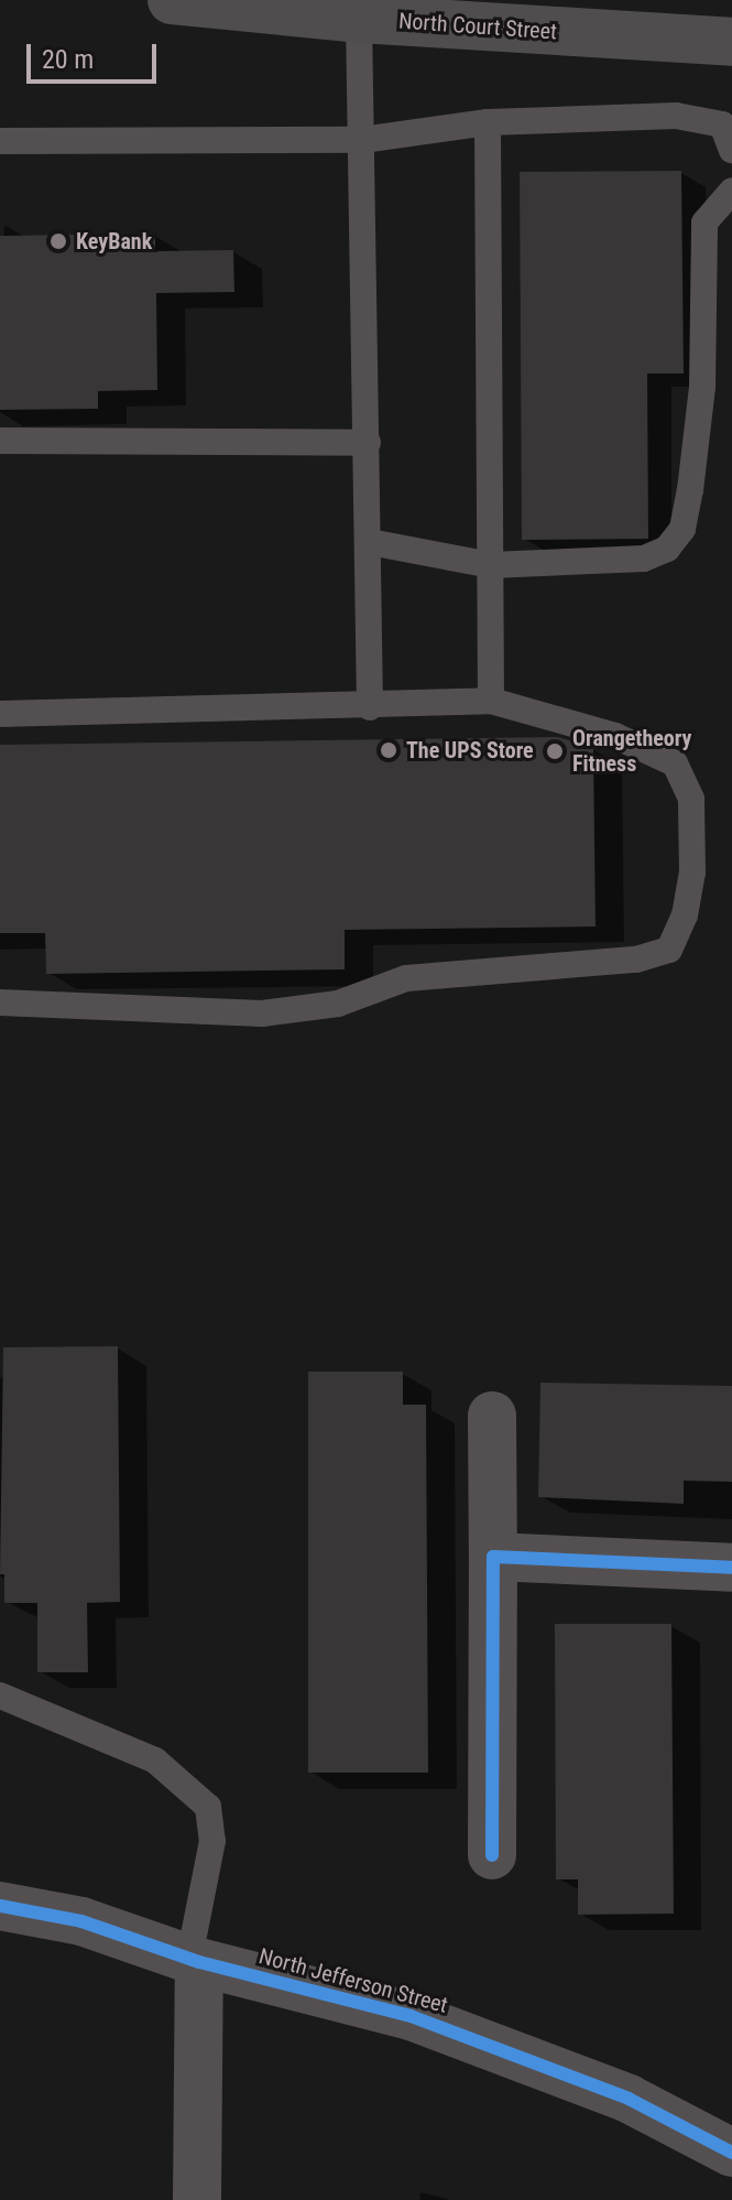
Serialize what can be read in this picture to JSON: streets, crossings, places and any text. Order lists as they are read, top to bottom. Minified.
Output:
{"streets":{"main road":["North Court Street"],"street":["North Jefferson Street"]},"places":["KeyBank","The UPS Store","Orangetheory Fitness"],"scale_bar":"20 m"}
